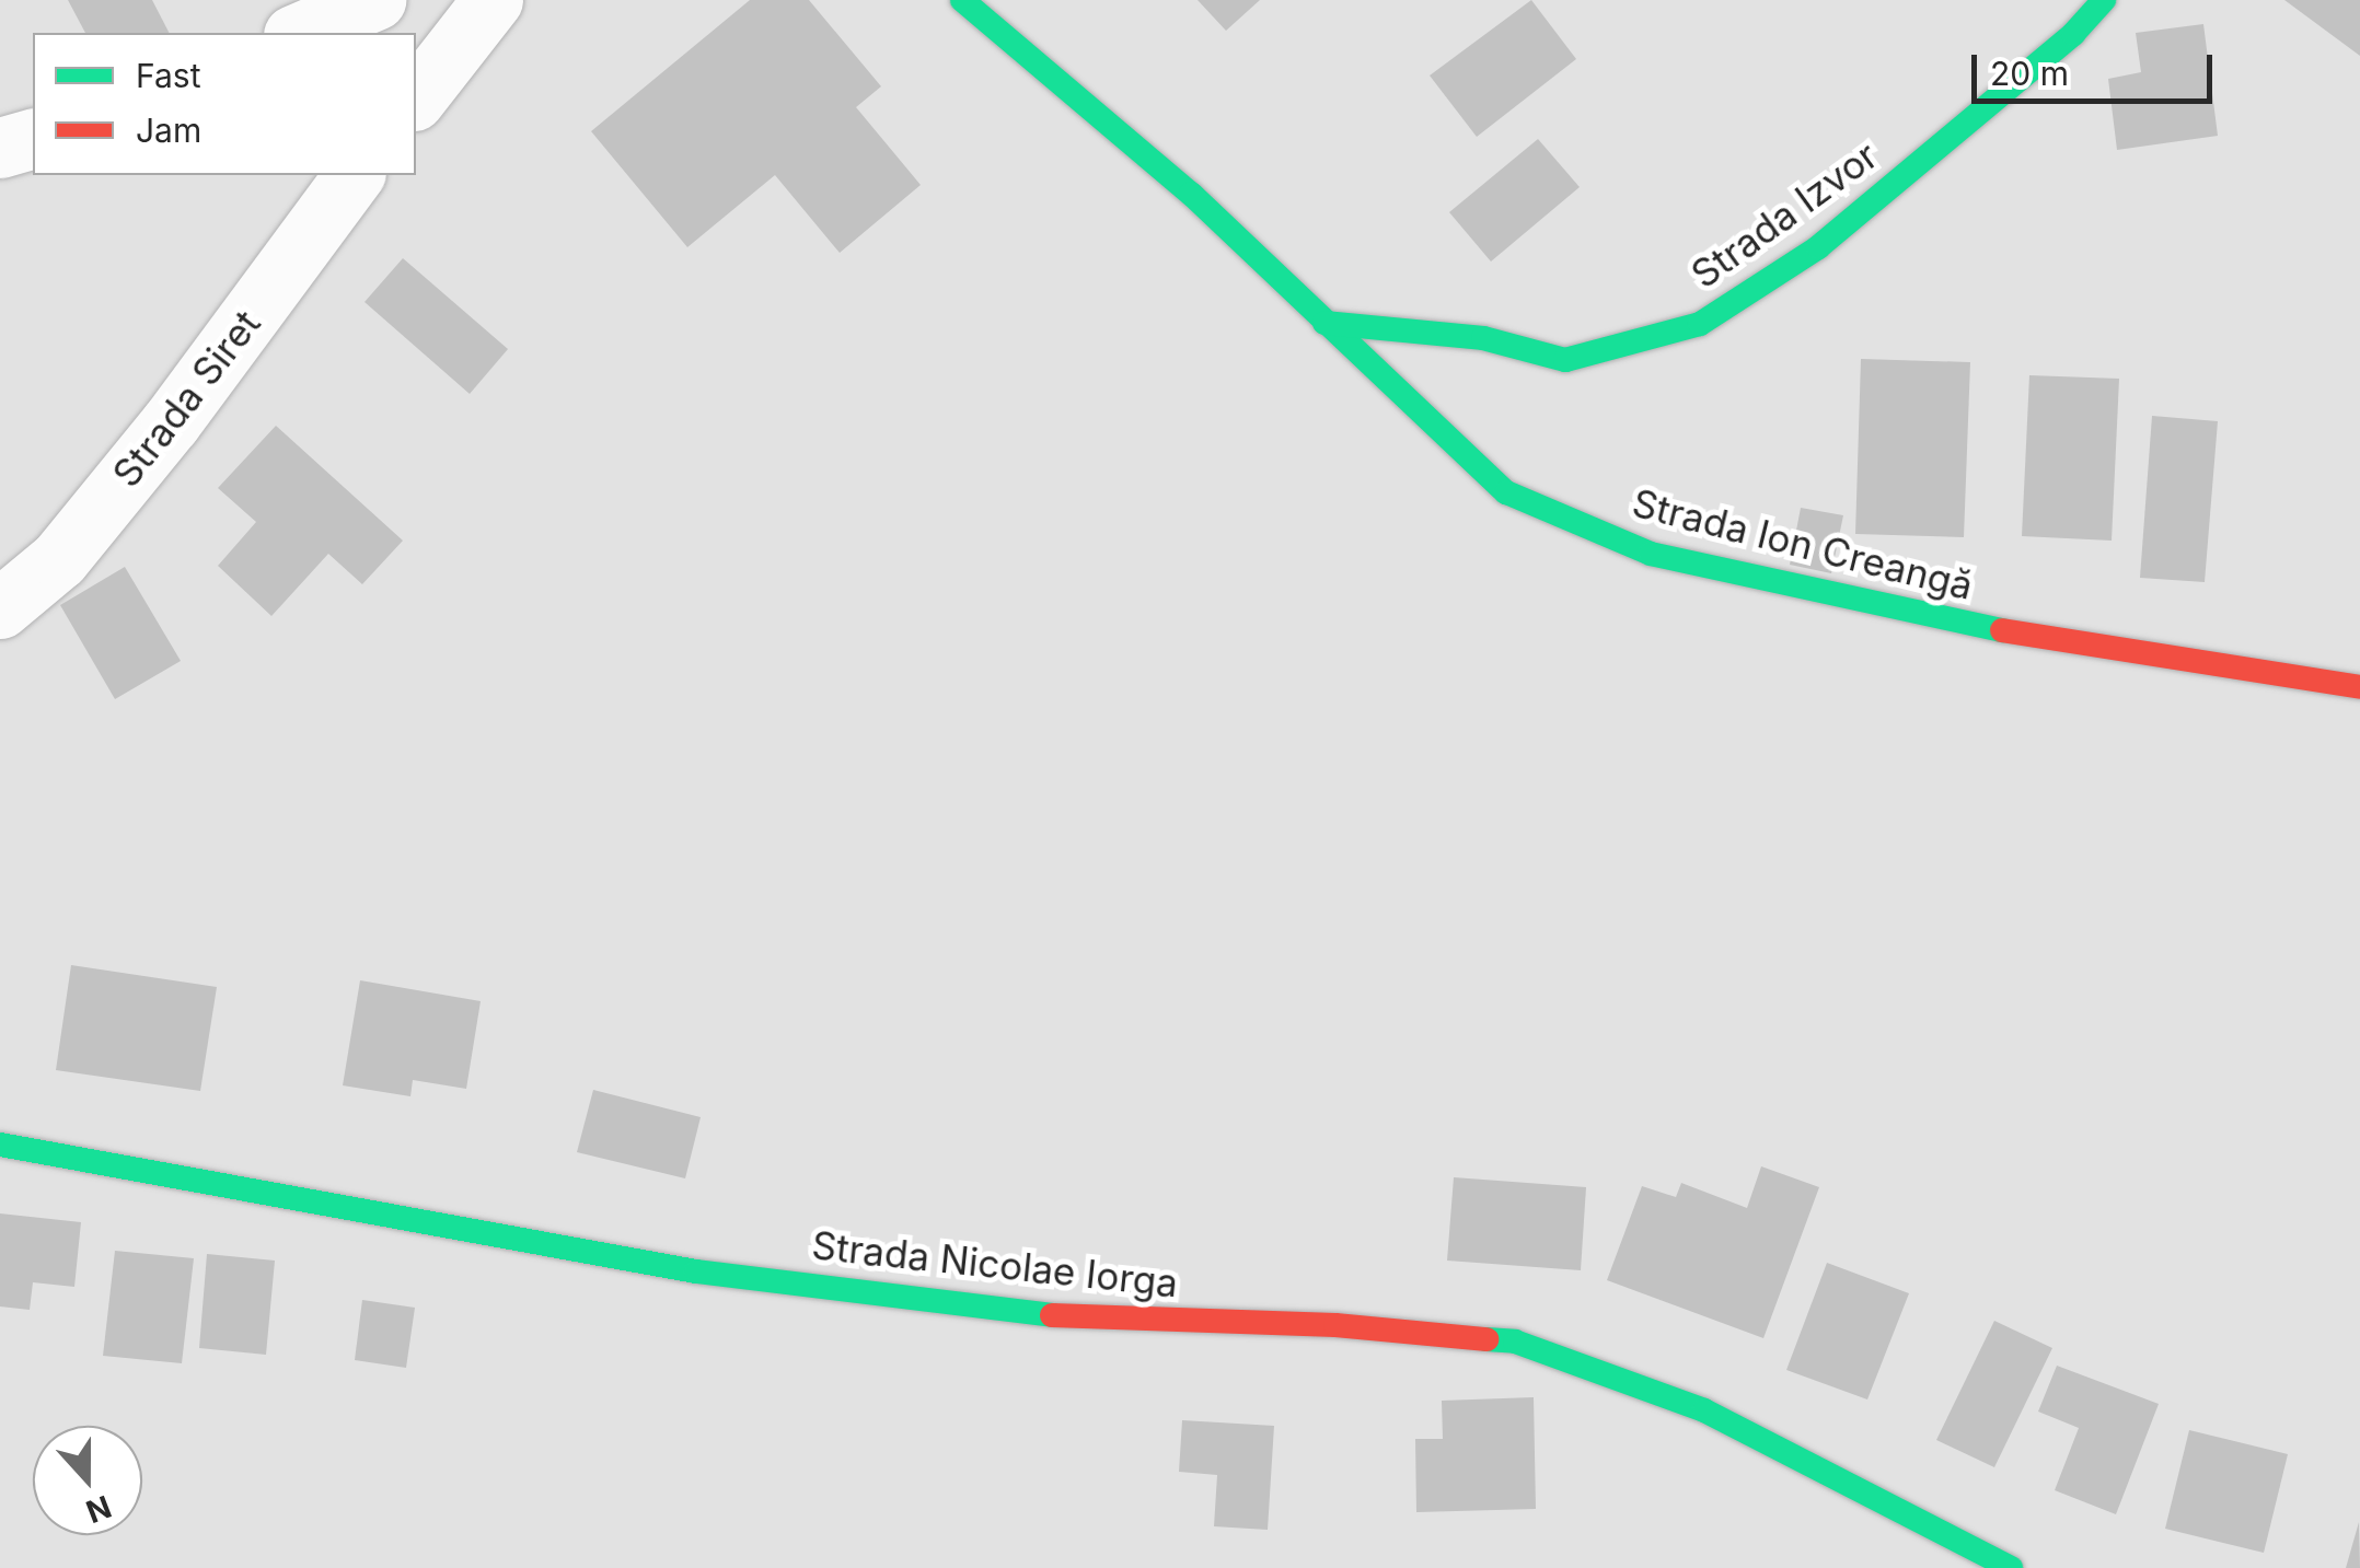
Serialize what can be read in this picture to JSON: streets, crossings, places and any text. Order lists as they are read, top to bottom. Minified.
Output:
{"streets":{"street":["Strada Izvor","Strada Siret","Strada Ion Creangă","Strada Nicolae Iorga"]},"crossings":[["Strada Izvor","Strada Ion Creangă"]],"legend":["Fast","Jam"],"scale_bar":"20 m","north":"bottom"}
